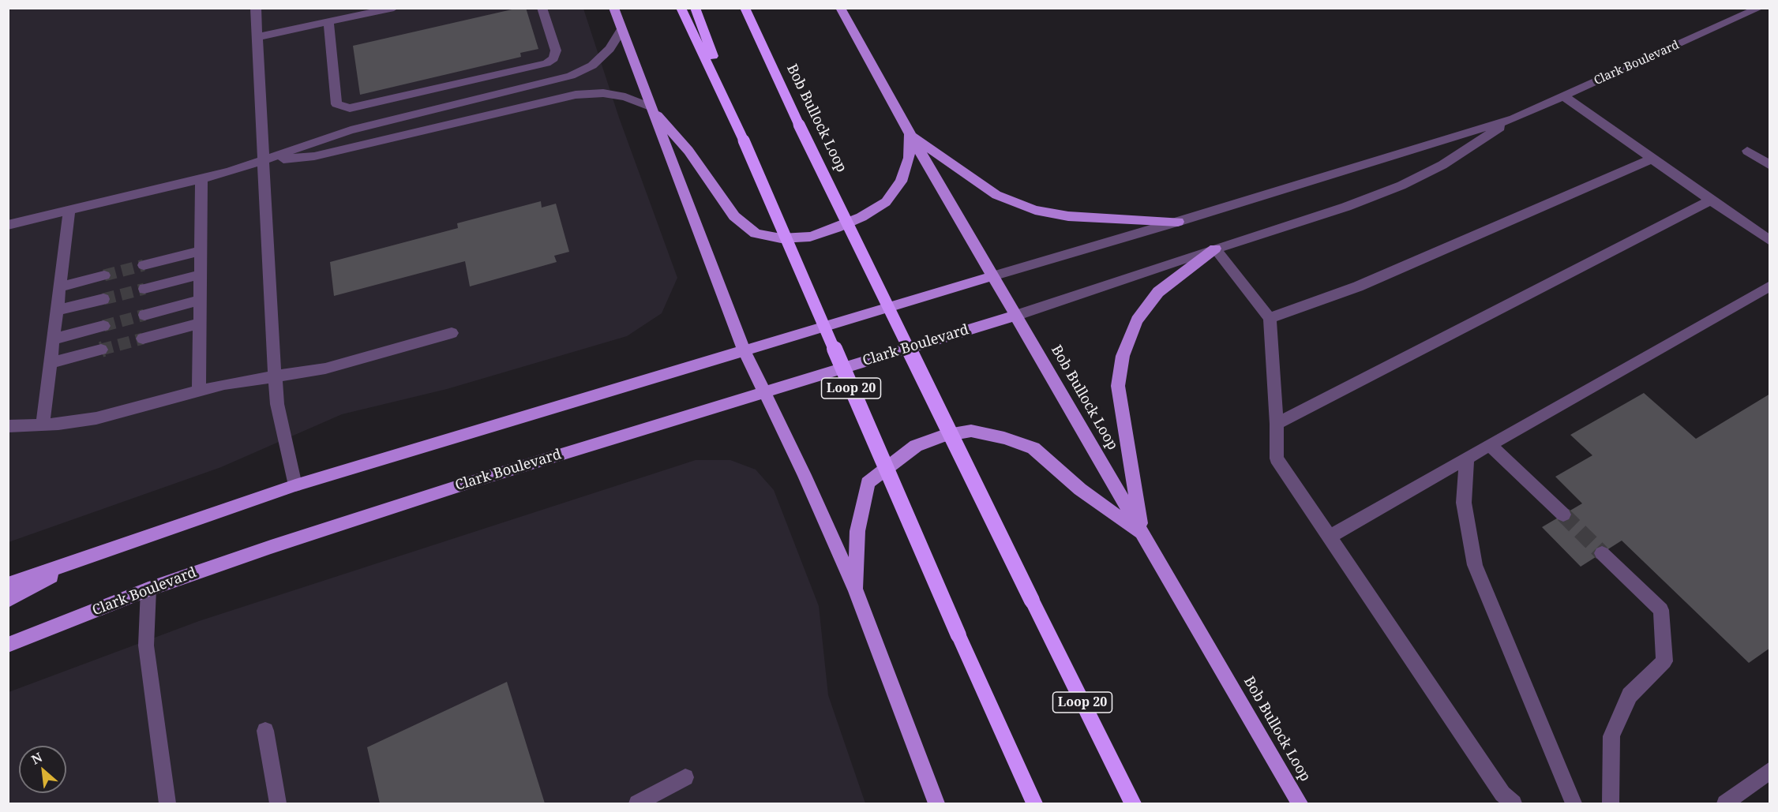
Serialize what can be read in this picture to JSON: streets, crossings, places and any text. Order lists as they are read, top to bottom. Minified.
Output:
{"streets":{"highway":["Bob Bullock Loop","Loop 20"],"main road":["Clark Boulevard"]},"crossings":[["Clark Boulevard","Bob Bullock Loop"]],"north":"top left"}
